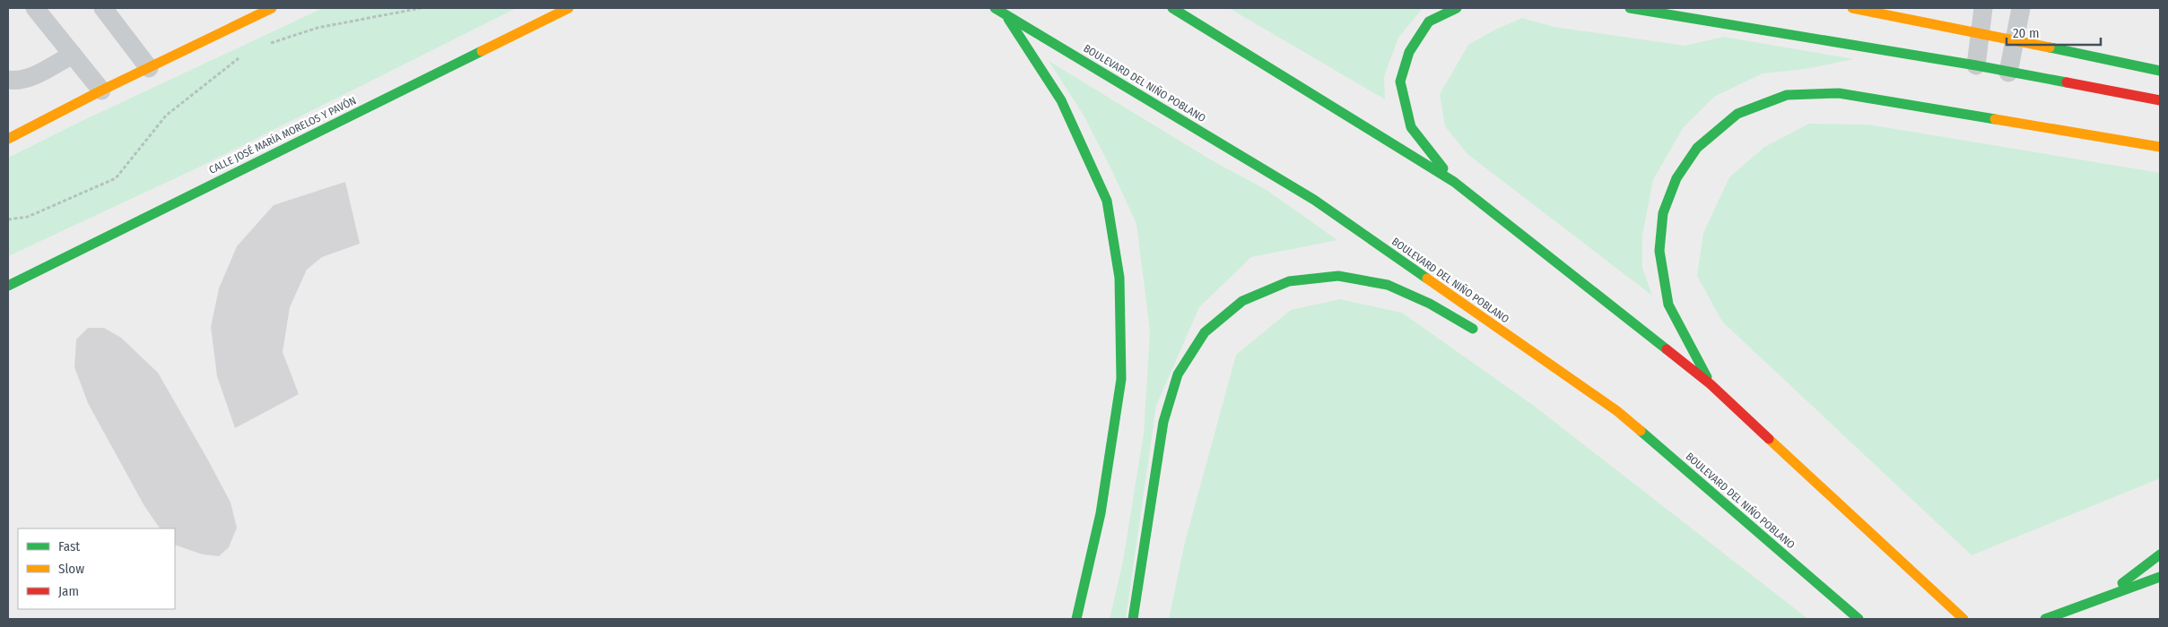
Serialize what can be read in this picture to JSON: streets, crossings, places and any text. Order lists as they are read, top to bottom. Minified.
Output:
{"streets":{"main road":["BOULEVARD DEL NIÑO POBLANO","CALLE JOSÉ MARÍA MORELOS Y PAVÓN"]},"legend":["Fast","Slow","Jam"],"scale_bar":"20 m"}
